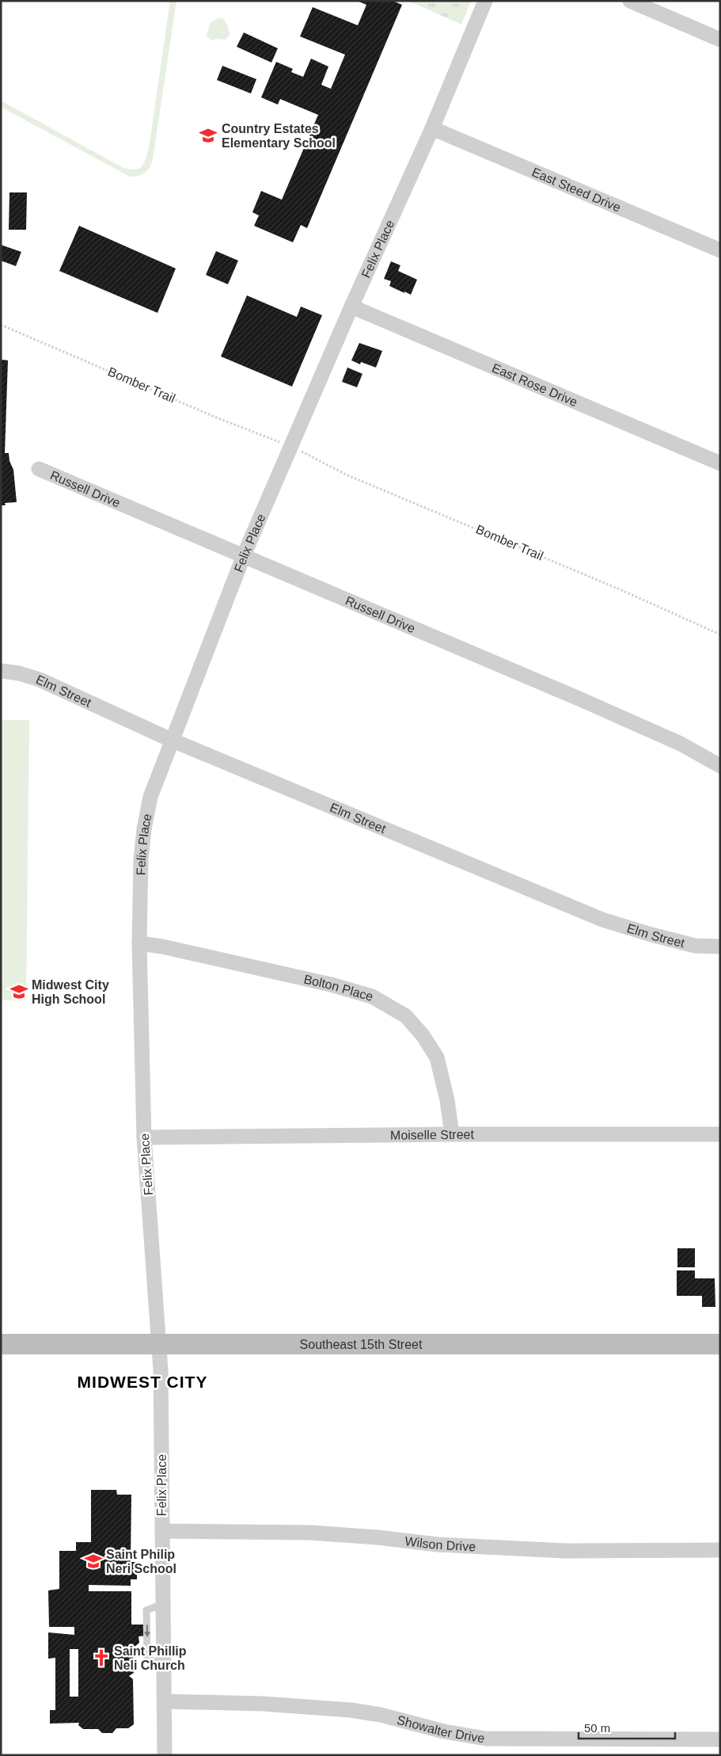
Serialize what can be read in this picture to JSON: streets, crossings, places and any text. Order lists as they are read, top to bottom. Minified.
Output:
{"streets":{"main road":["Southeast 15th Street"],"street":["East Steed Drive","Felix Place","East Rose Drive","Russell Drive","Elm Street","Bolton Place","Moiselle Street","Wilson Drive","Showalter Drive"],"path":["Bomber Trail"]},"crossings":[["East Steed Drive","Felix Place"],["Felix Place","East Rose Drive"],["Felix Place","Russell Drive"],["Felix Place","Elm Street"],["Felix Place","Bolton Place"],["Felix Place","Moiselle Street"],["Felix Place","Southeast 15th Street"],["Felix Place","Wilson Drive"],["Felix Place","Showalter Drive"],["Bolton Place","Moiselle Street"]],"districts":["MIDWEST CITY"],"places":{"school or university":["Country Estates Elementary School","Midwest City High School","Saint Philip Neri School"],"church":["Saint Phillip Neli Church"]},"scale_bar":"50 m"}
